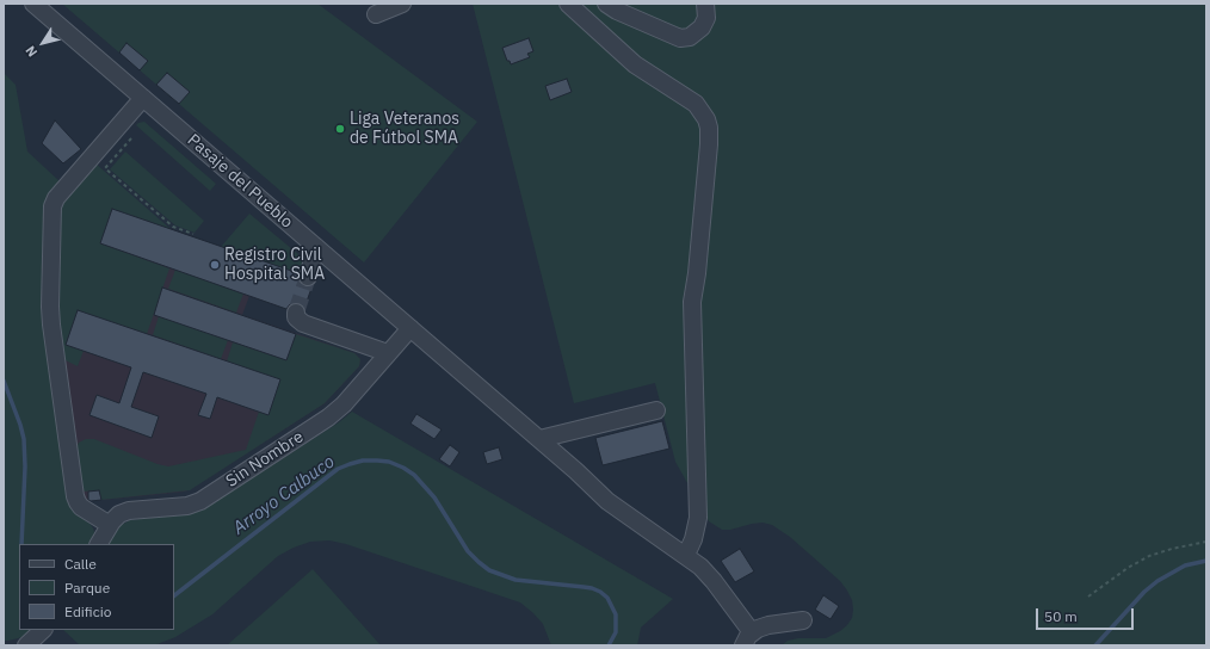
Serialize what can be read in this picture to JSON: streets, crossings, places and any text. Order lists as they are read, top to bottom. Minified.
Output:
{"streets":{"street":["Pasaje del Pueblo","Sin Nombre"]},"crossings":[["Pasaje del Pueblo","Sin Nombre"]],"water":["Arroyo Calbuco"],"places":["Liga Veteranos de Fútbol SMA","Registro Civil Hospital SMA"],"legend":["Calle","Parque","Edificio"],"scale_bar":"50 m","north":"bottom left"}
